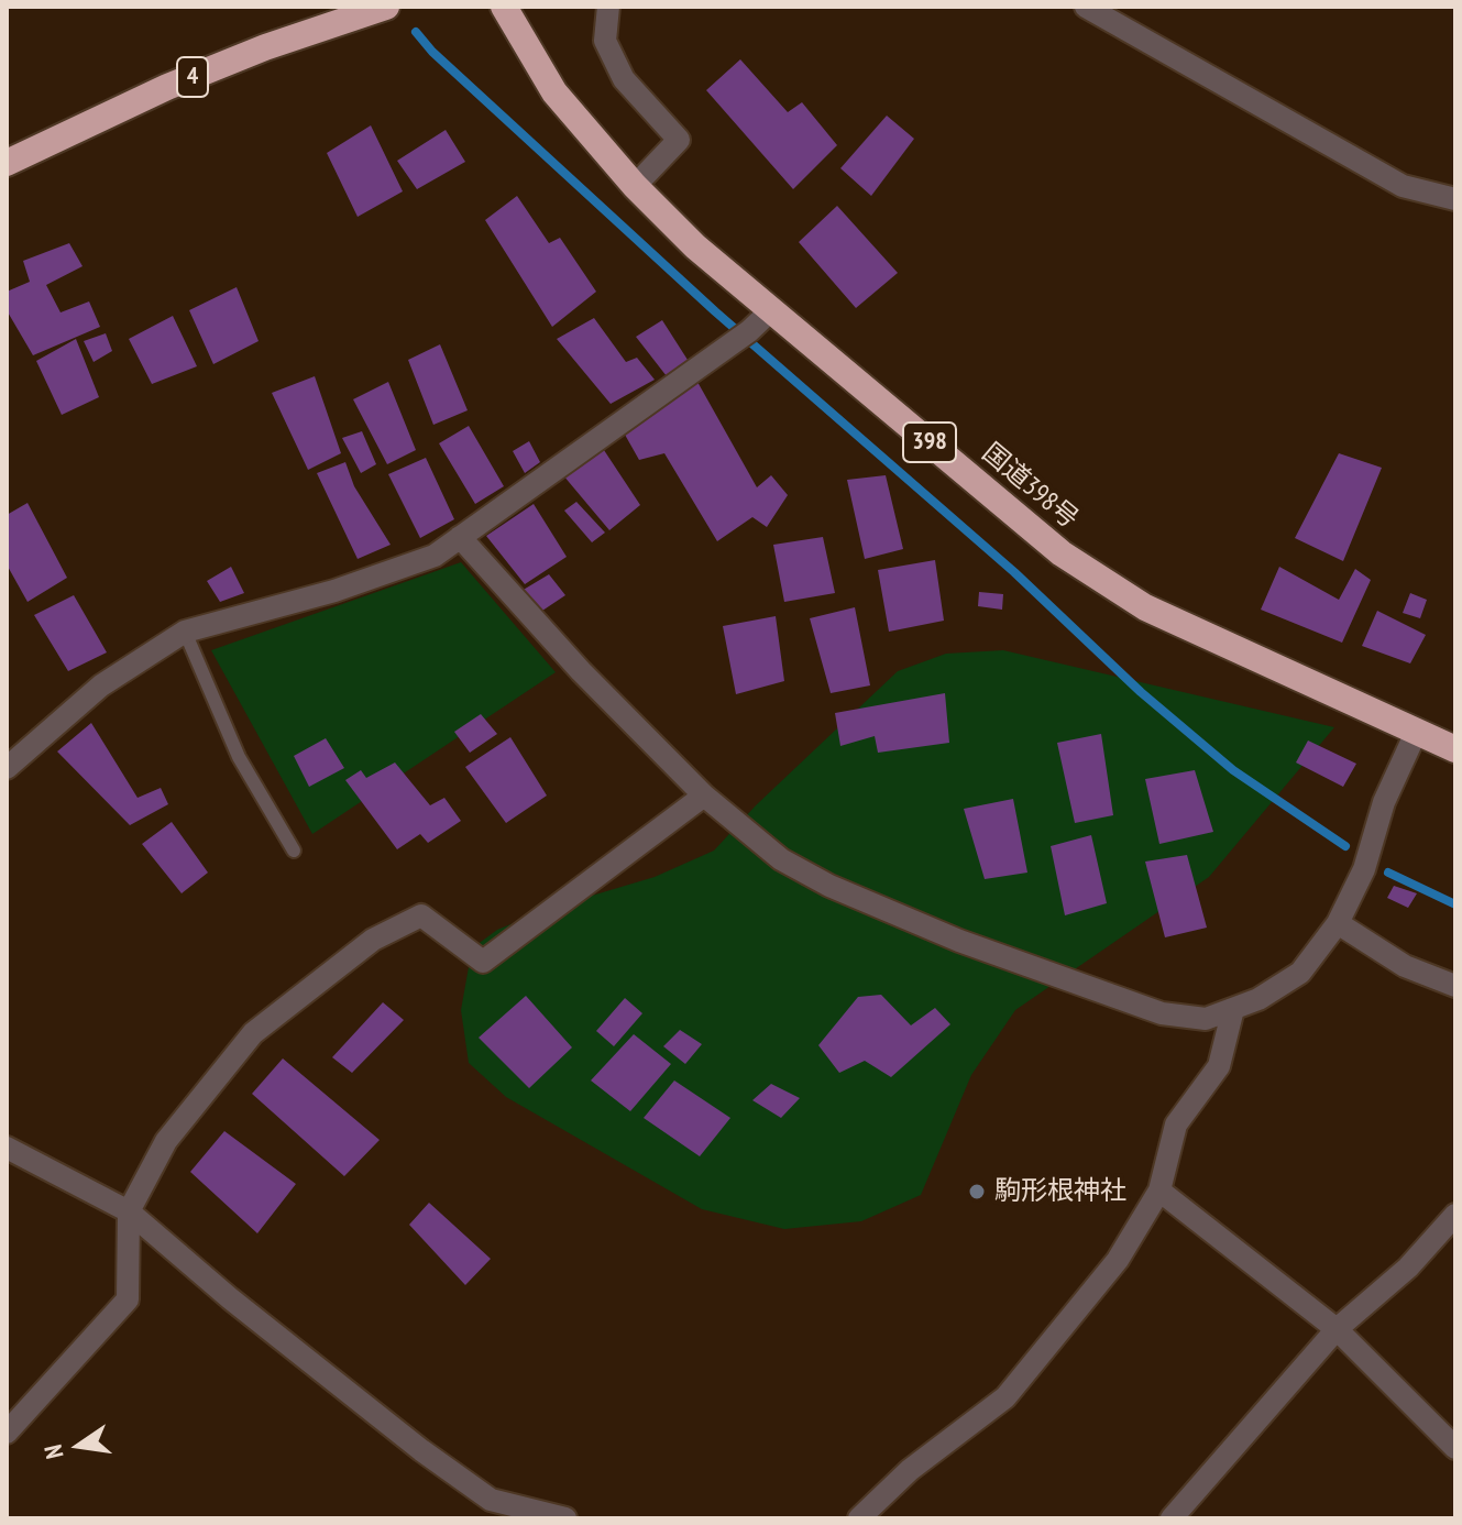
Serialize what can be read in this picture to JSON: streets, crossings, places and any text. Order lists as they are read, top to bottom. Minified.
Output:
{"streets":{"highway":["4","398","国道398号"]},"places":["駒形根神社"],"north":"left"}
